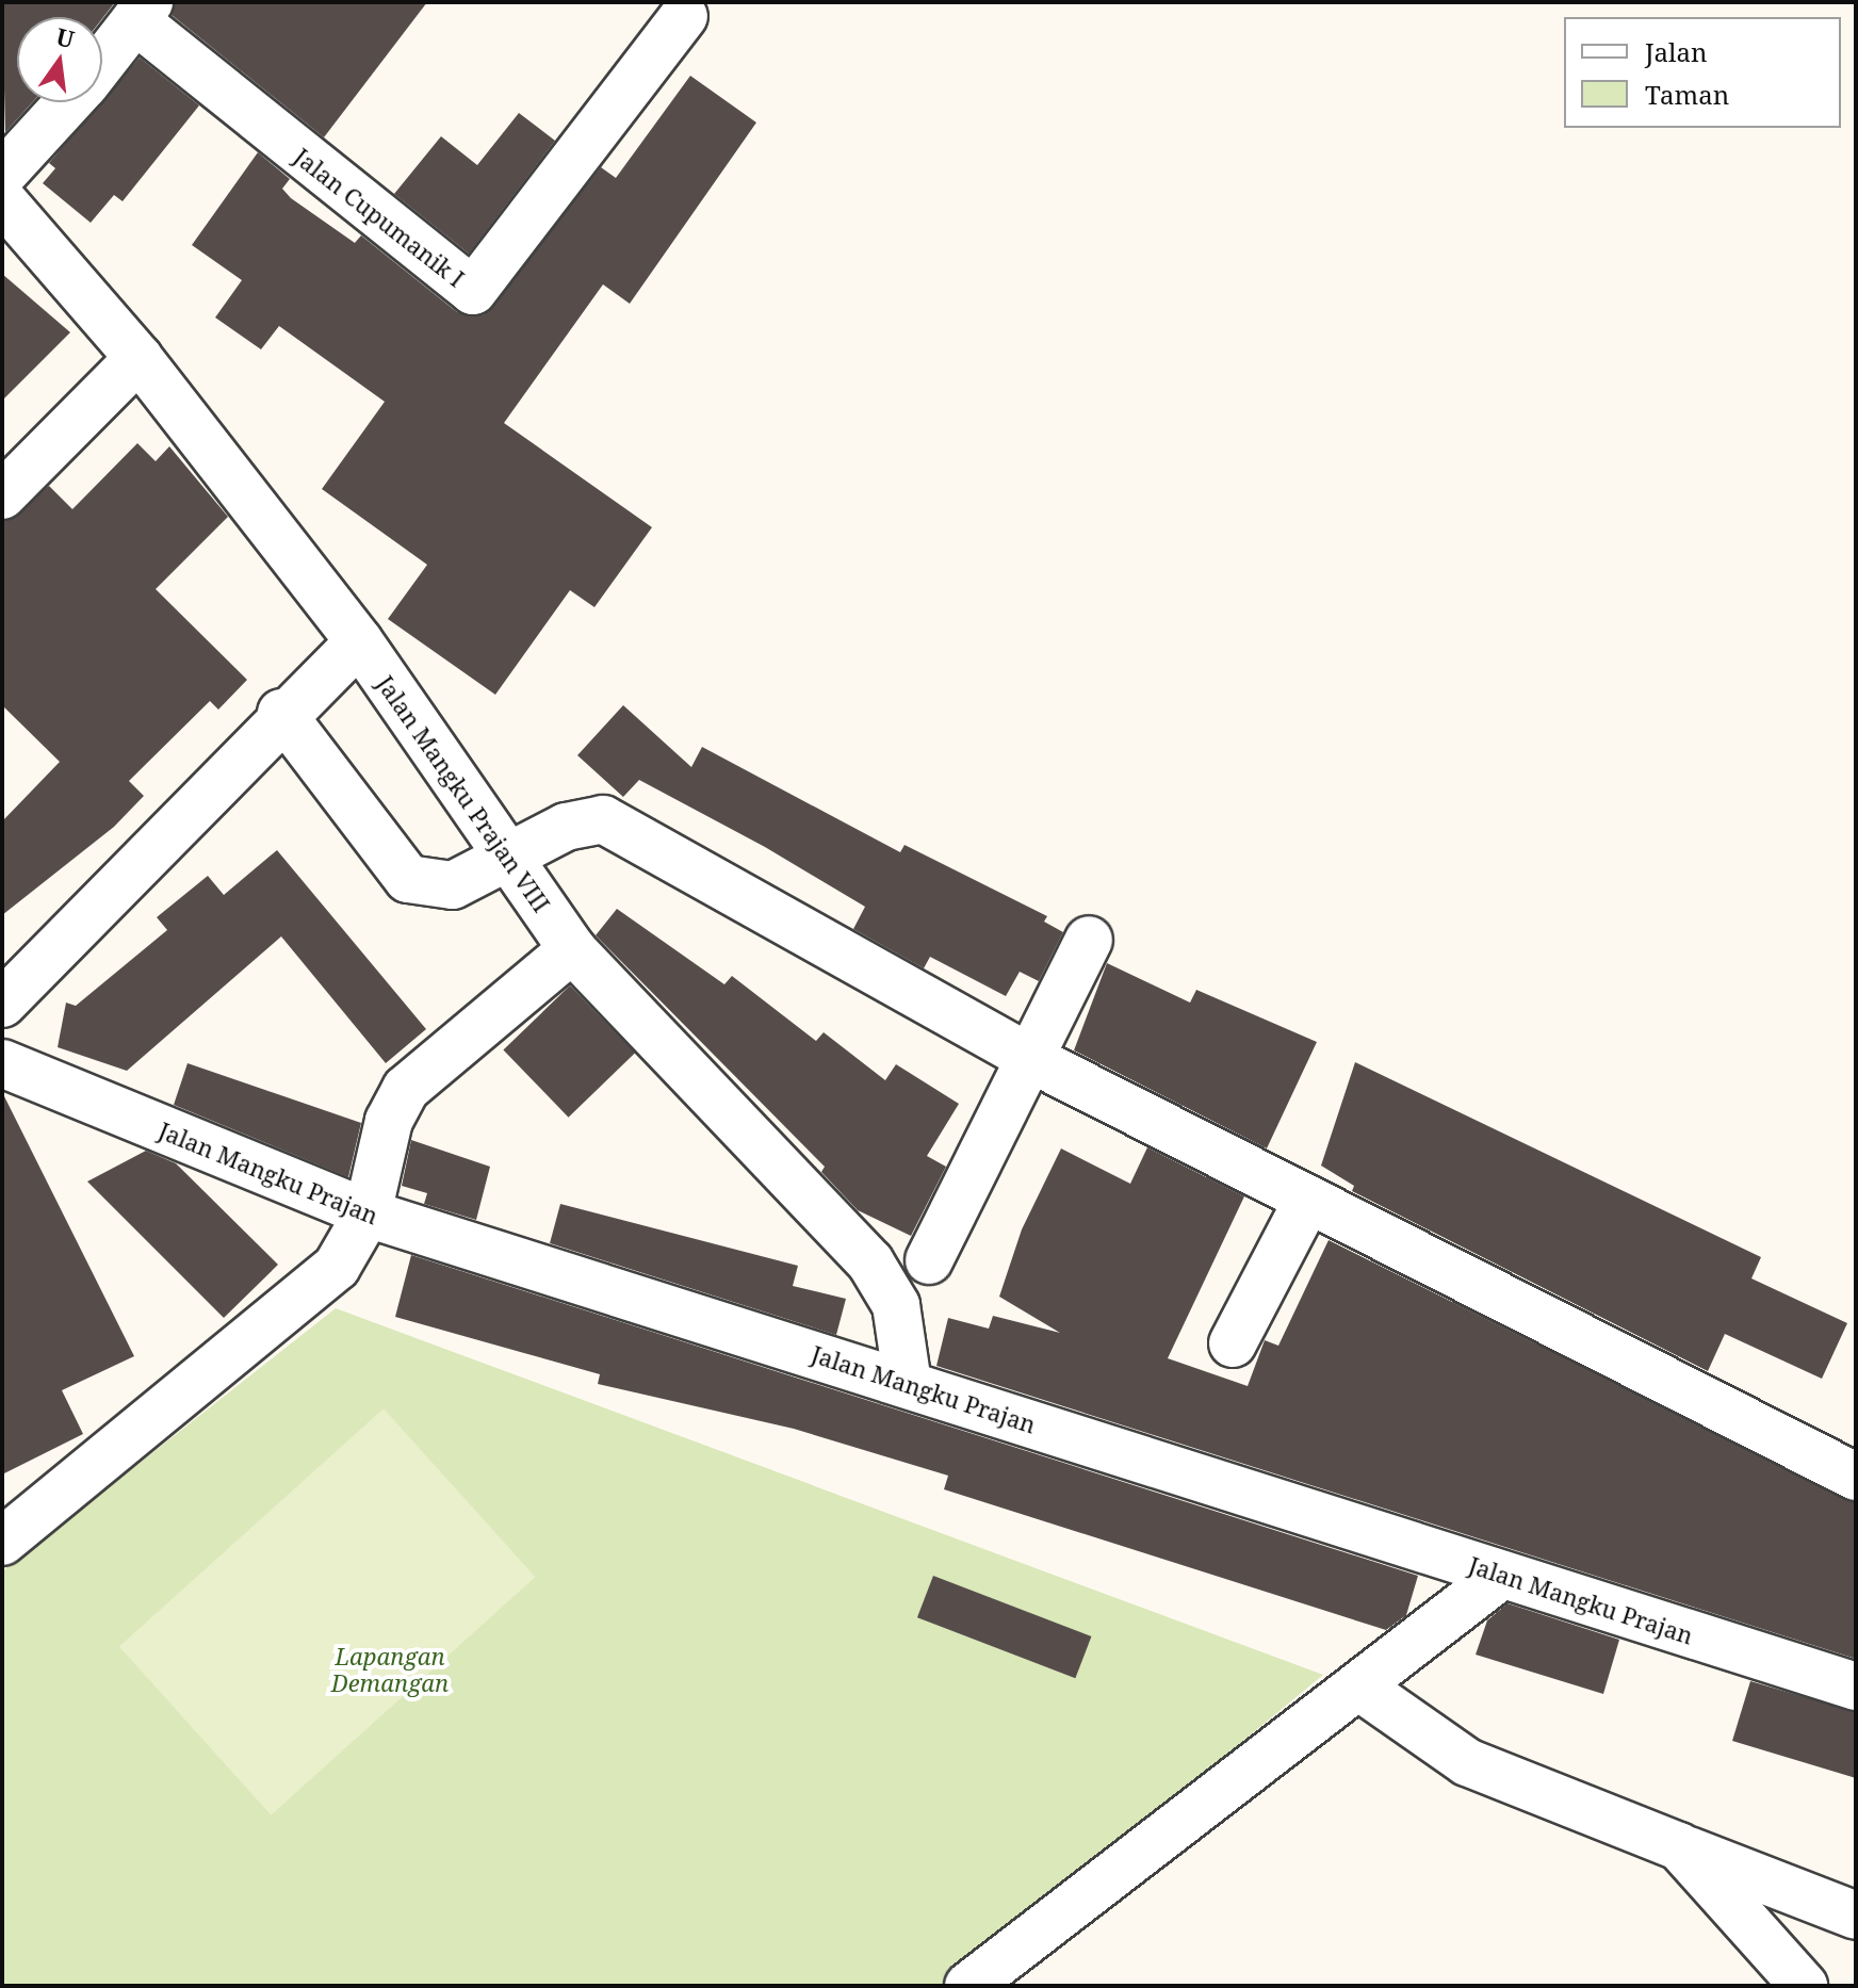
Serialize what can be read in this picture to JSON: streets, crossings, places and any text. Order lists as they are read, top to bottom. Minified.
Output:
{"streets":{"street":["Jalan Cupumanik I","Jalan Mangku Prajan VIII","Jalan Mangku Prajan"]},"crossings":[["Jalan Mangku Prajan VIII","Jalan Mangku Prajan"]],"parks":["Lapangan Demangan"],"legend":["Jalan","Taman"],"north":"top"}
